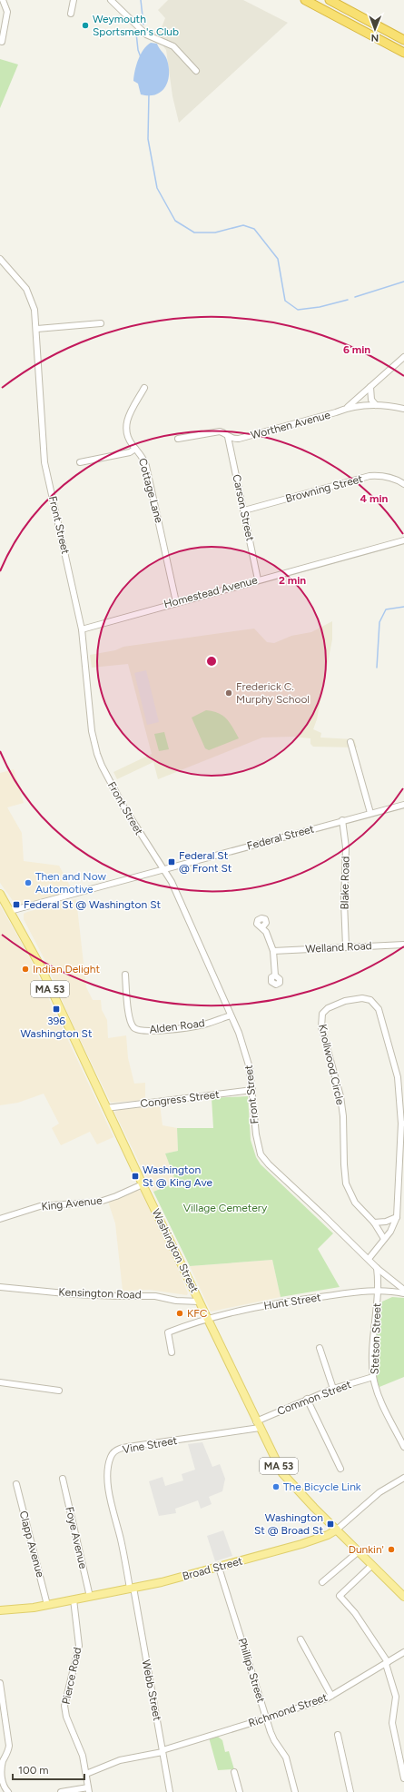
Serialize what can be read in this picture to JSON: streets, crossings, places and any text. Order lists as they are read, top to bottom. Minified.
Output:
{"streets":{"main road":["MA 53","Washington Street","Broad Street"],"street":["Worthen Avenue","Browning Street","Cottage Lane","Carson Street","Front Street","Homestead Avenue","Federal Street","Blake Road","Welland Road","Alden Road","Knollwood Circle","Congress Street","King Avenue","Kensington Road","Hunt Street","Stetson Street","Common Street","Vine Street","Foye Avenue","Clapp Avenue","Phillips Street","Pierce Road","Webb Street","Richmond Street"]},"crossings":[["Worthen Avenue","Carson Street"],["Browning Street","Carson Street"],["Cottage Lane","Homestead Avenue"],["Carson Street","Homestead Avenue"],["Front Street","Homestead Avenue"],["Front Street","Federal Street"],["Front Street","Alden Road"],["Front Street","Congress Street"],["Front Street","Stetson Street"],["Federal Street","Blake Road"],["Federal Street","Washington Street"],["Blake Road","Welland Road"],["Congress Street","Washington Street"],["King Avenue","Washington Street"],["Washington Street","Kensington Road"],["Washington Street","Hunt Street"],["Washington Street","Common Street"],["Washington Street","Vine Street"],["Washington Street","Broad Street"],["Hunt Street","Stetson Street"],["Stetson Street","Common Street"],["Common Street","Vine Street"],["Vine Street","Broad Street"],["Vine Street","Webb Street"],["Foye Avenue","Broad Street"],["Clapp Avenue","Broad Street"],["Broad Street","Phillips Street"],["Broad Street","Pierce Road"],["Broad Street","Webb Street"],["Phillips Street","Richmond Street"],["Pierce Road","Richmond Street"],["Webb Street","Richmond Street"]],"parks":["Village Cemetery"],"places":{"other":["Weymouth Sportsmen's Club","Frederick C. Murphy School","Then and Now Automotive","Indian Delight","KFC","The Bicycle Link","Dunkin'"],"transit":["Federal St @ Front St","Federal St @ Washington St","396 Washington St","Washington St @ King Ave","Washington St @ Broad St"]},"scale_bar":"100 m","north":"bottom","rings":["6 min","4 min","2 min"]}
